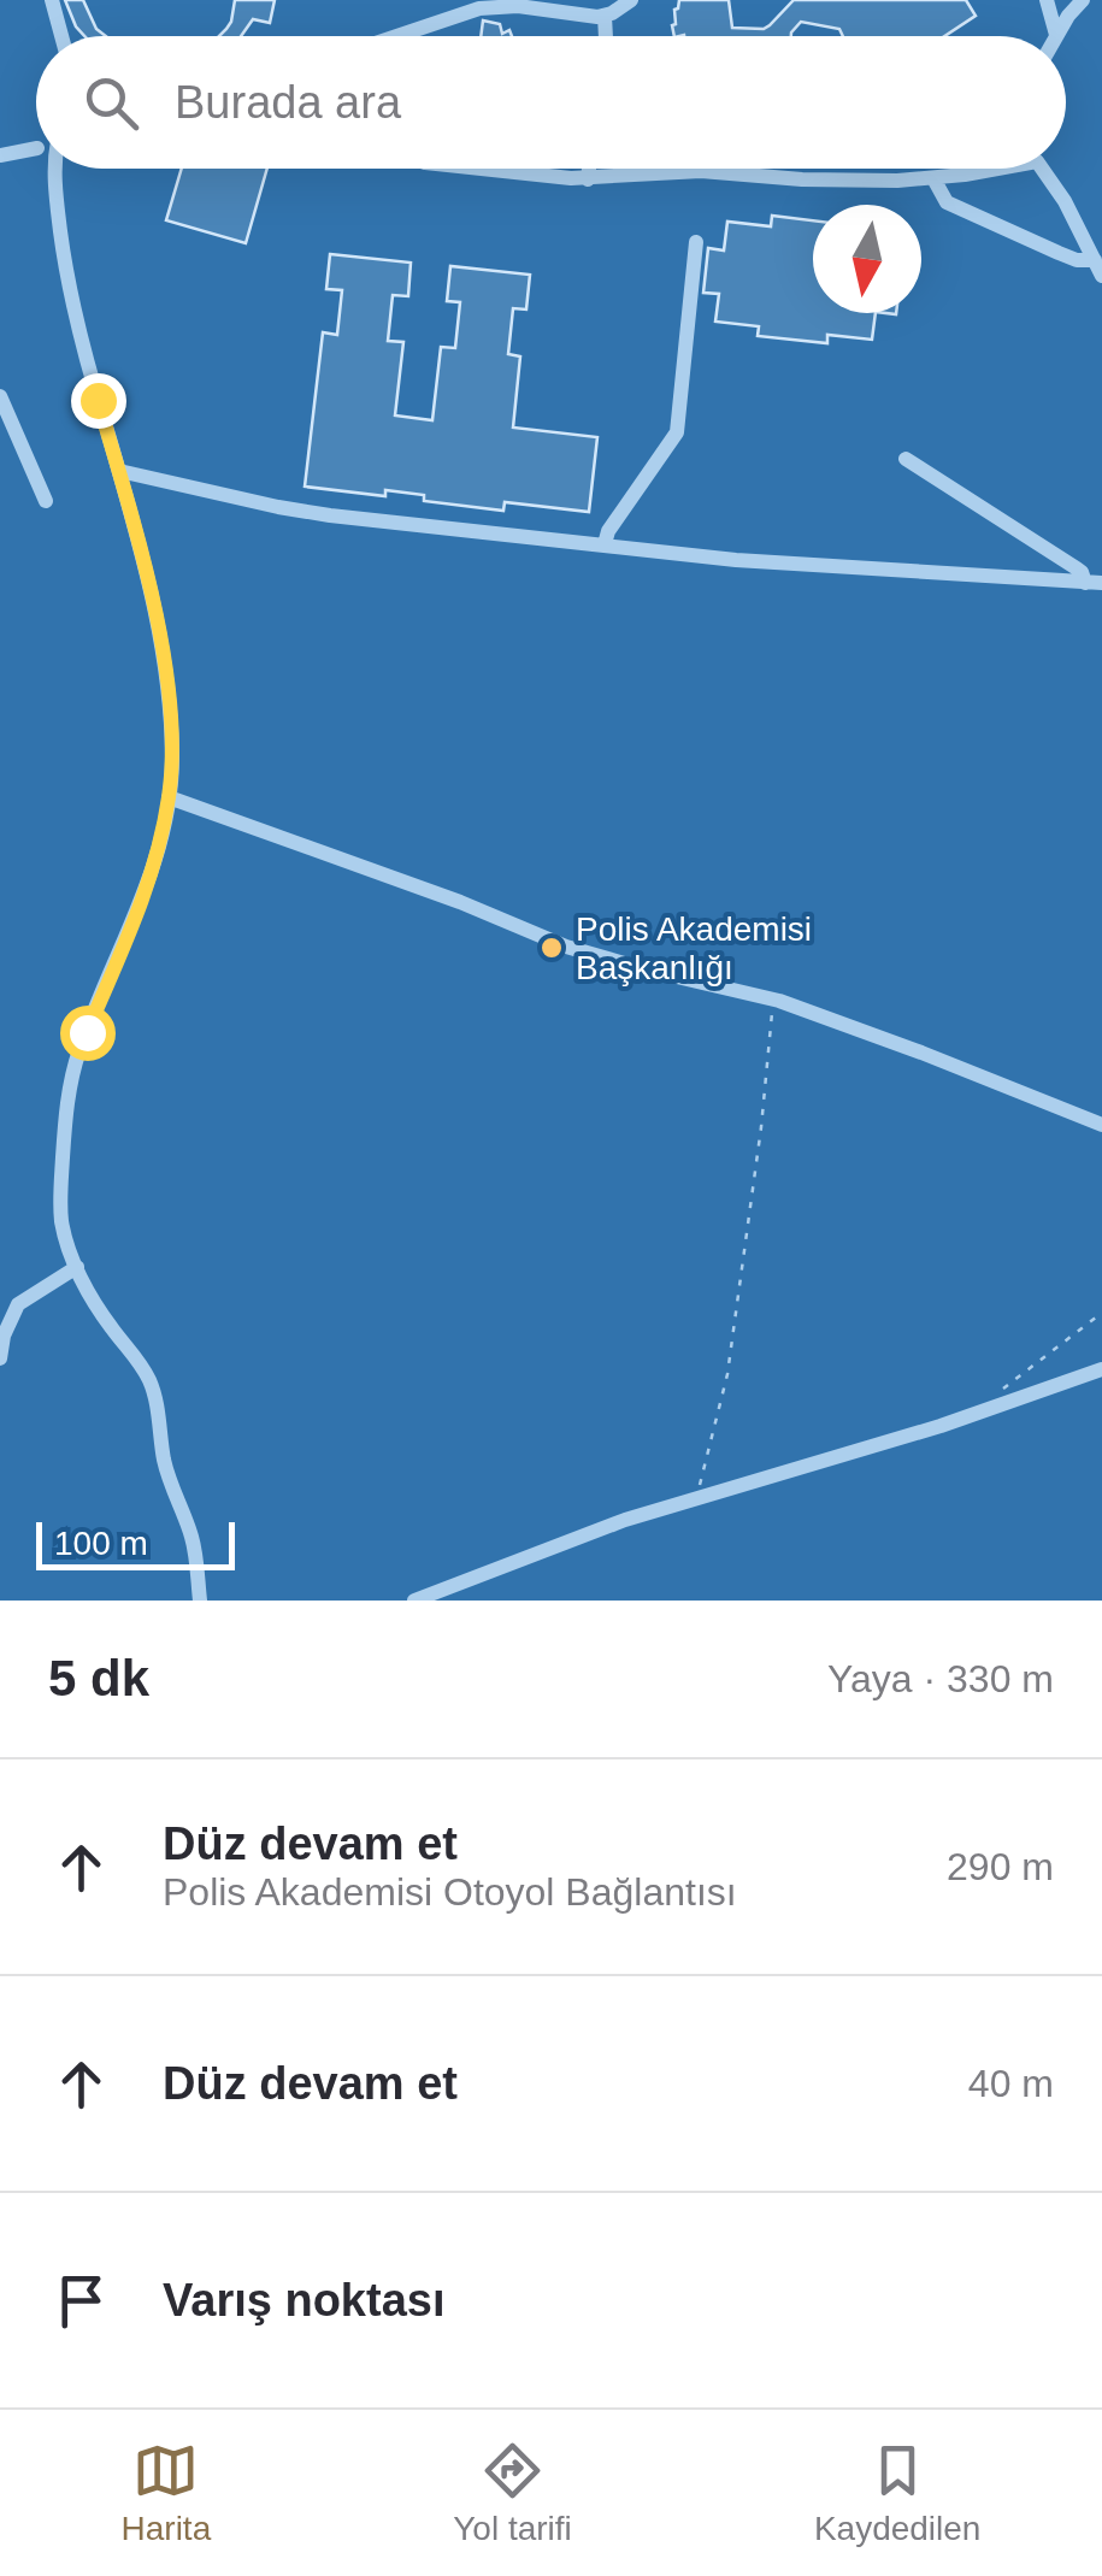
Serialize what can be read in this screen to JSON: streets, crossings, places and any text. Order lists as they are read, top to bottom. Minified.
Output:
{"places":["Polis Akademisi Başkanlığı"],"scale_bar":"100 m","north":"bottom","page":{"search":"Burada ara","scale":"100 m","heading":["5 dk","Yaya · 330 m"],"list":[["Düz devam et","Polis Akademisi Otoyol Bağlantısı","290 m"],["Düz devam et","40 m"],"Varış noktası"],"nav":["Harita","Yol tarifi","Kaydedilen"]}}
